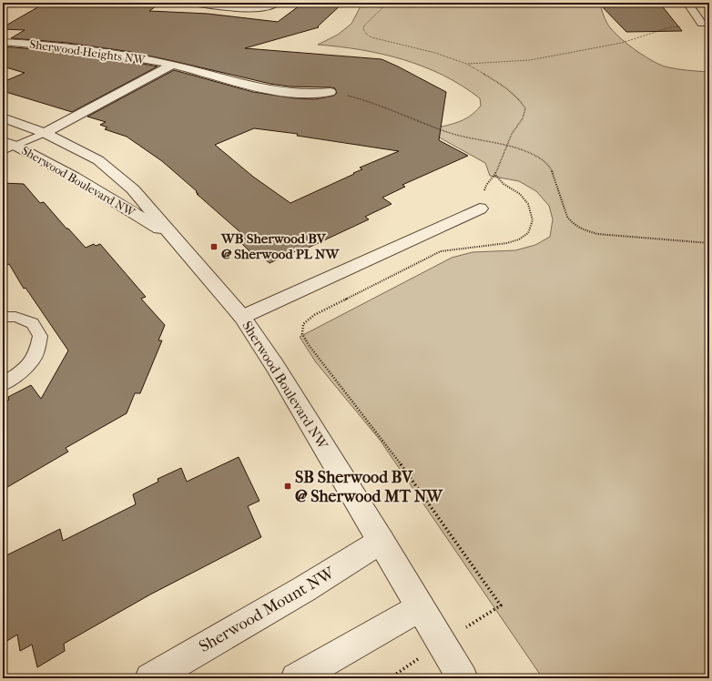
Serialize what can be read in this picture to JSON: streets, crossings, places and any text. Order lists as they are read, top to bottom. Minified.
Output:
{"streets":{"street":["Sherwood Heights NW","Sherwood Boulevard NW","Sherwood Mount NW"]},"crossings":[["Sherwood Heights NW","Sherwood Boulevard NW"],["Sherwood Boulevard NW","Sherwood Mount NW"]],"places":{"transit":["WB Sherwood BV @ Sherwood PL NW","SB Sherwood BV @ Sherwood MT NW"]}}
